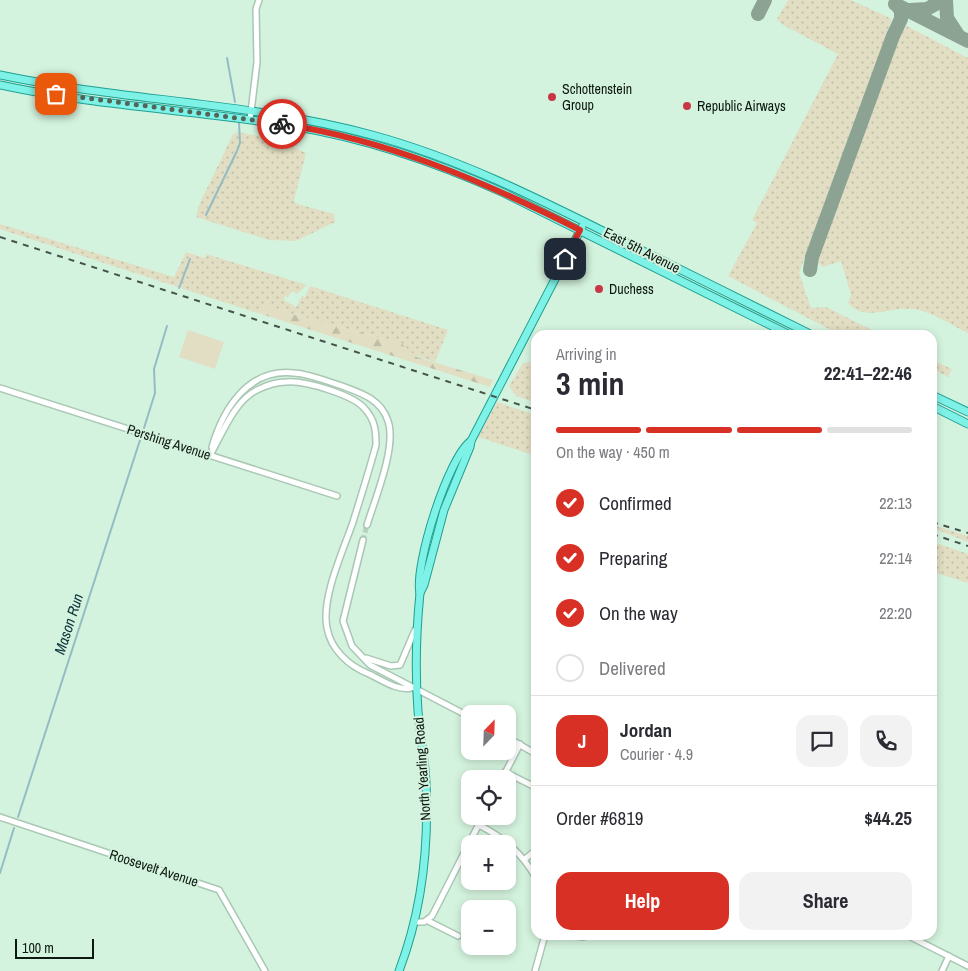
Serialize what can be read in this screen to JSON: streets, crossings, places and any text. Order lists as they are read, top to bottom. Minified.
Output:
{"streets":{"main road":["East 5th Avenue","North Yearling Road"],"street":["Pershing Avenue","Roosevelt Avenue"]},"crossings":[["East 5th Avenue","North Yearling Road"]],"water":["Mason Run"],"places":["Schottenstein Group","Republic Airways","Duchess"],"scale_bar":"100 m","north":"top right","page":{"heading":["3 min","Arriving in","22:41–22:46"],"panel":["Jordan","Courier · 4.9","Order #6819","$44.25"],"bar":"On the way · 450 m","list":[["Confirmed","22:13"],["Preparing","22:14"],["On the way","22:20"],"Delivered"],"map_buttons":["+","−"],"round":"J","buttons":["Help","Share"],"scale":"100 m"}}
